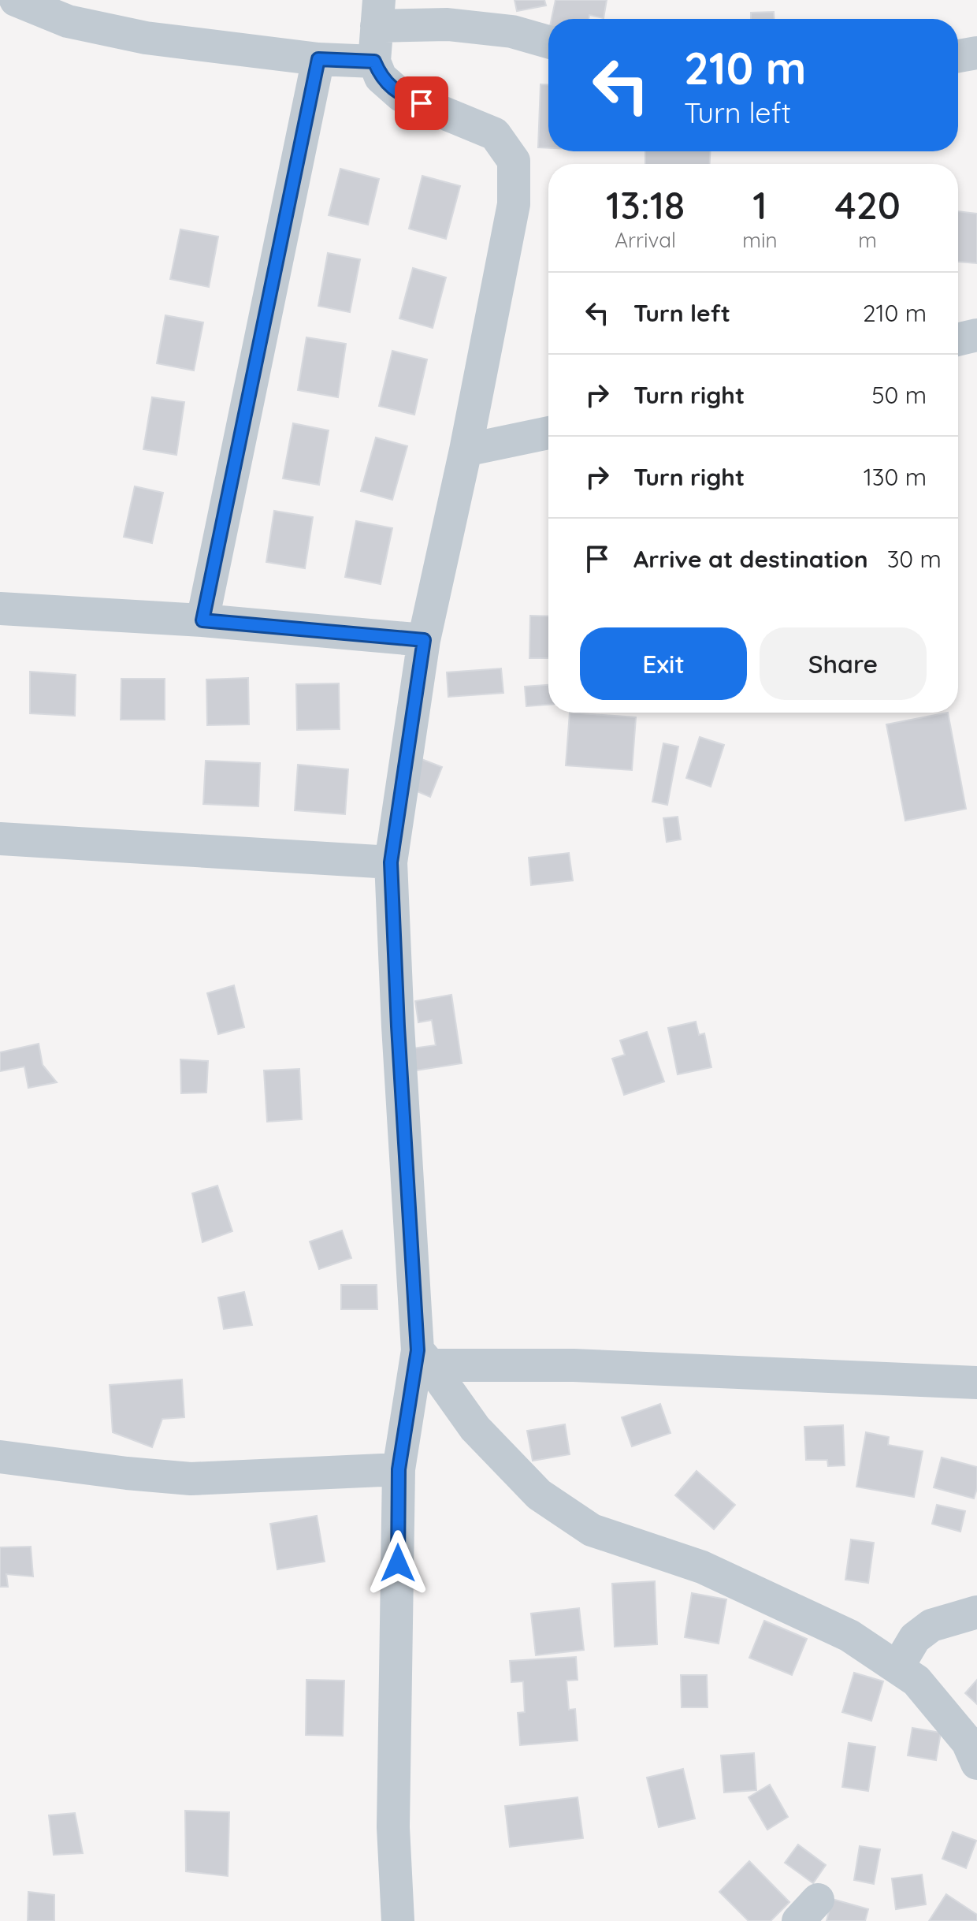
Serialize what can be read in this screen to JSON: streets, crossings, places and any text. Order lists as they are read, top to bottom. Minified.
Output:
{"page":{"turn":["210 m","Turn left"],"eta":["13:18","Arrival","1","min","420","m"],"list":[{"name":"Turn left","value":"210 m"},{"name":"Turn right","value":"50 m"},{"name":"Turn right","value":"130 m"},{"name":"Arrive at destination","value":"30 m"}],"buttons":["Exit","Share"]}}
